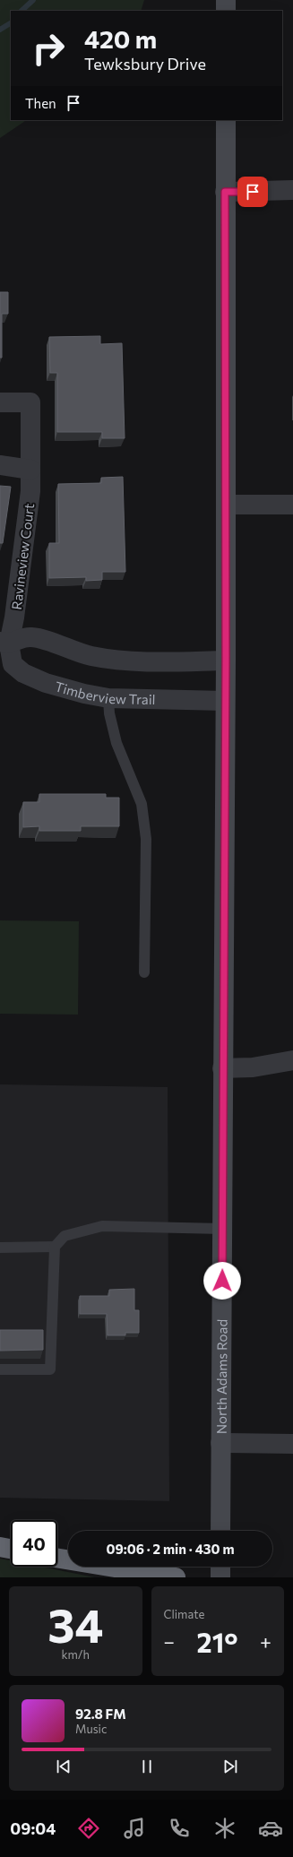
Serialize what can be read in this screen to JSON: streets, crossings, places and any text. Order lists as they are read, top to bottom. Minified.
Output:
{"streets":{"street":["Ravineview Court","Timberview Trail","North Adams Road"]},"crossings":[["Ravineview Court","Timberview Trail"],["Timberview Trail","North Adams Road"]],"page":{"turn":["420 m","Tewksbury Drive"],"then":"Then","limit":"40","trip":"09:06 · 2 min · 430 m","tile":[["34","km/h"],"Climate"],"heat":["−","21°","+"],"song":["92.8 FM","Music"],"tabs":"09:04"}}
